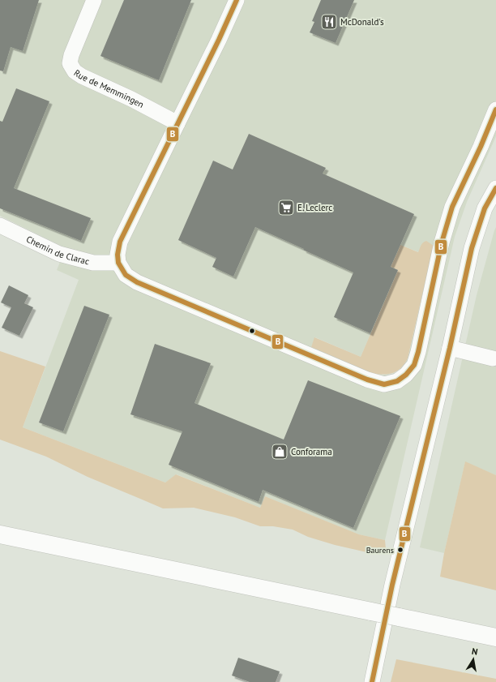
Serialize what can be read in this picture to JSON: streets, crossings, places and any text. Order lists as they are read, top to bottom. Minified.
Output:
{"streets":{"street":["Rue de Memmingen","Chemin de Clarac"]},"places":{"restaurant":["McDonald's"],"supermarket":["E. Leclerc"],"shop":["Conforama"],"other":["Baurens"]},"lines":["transit line B"],"north":"top"}
